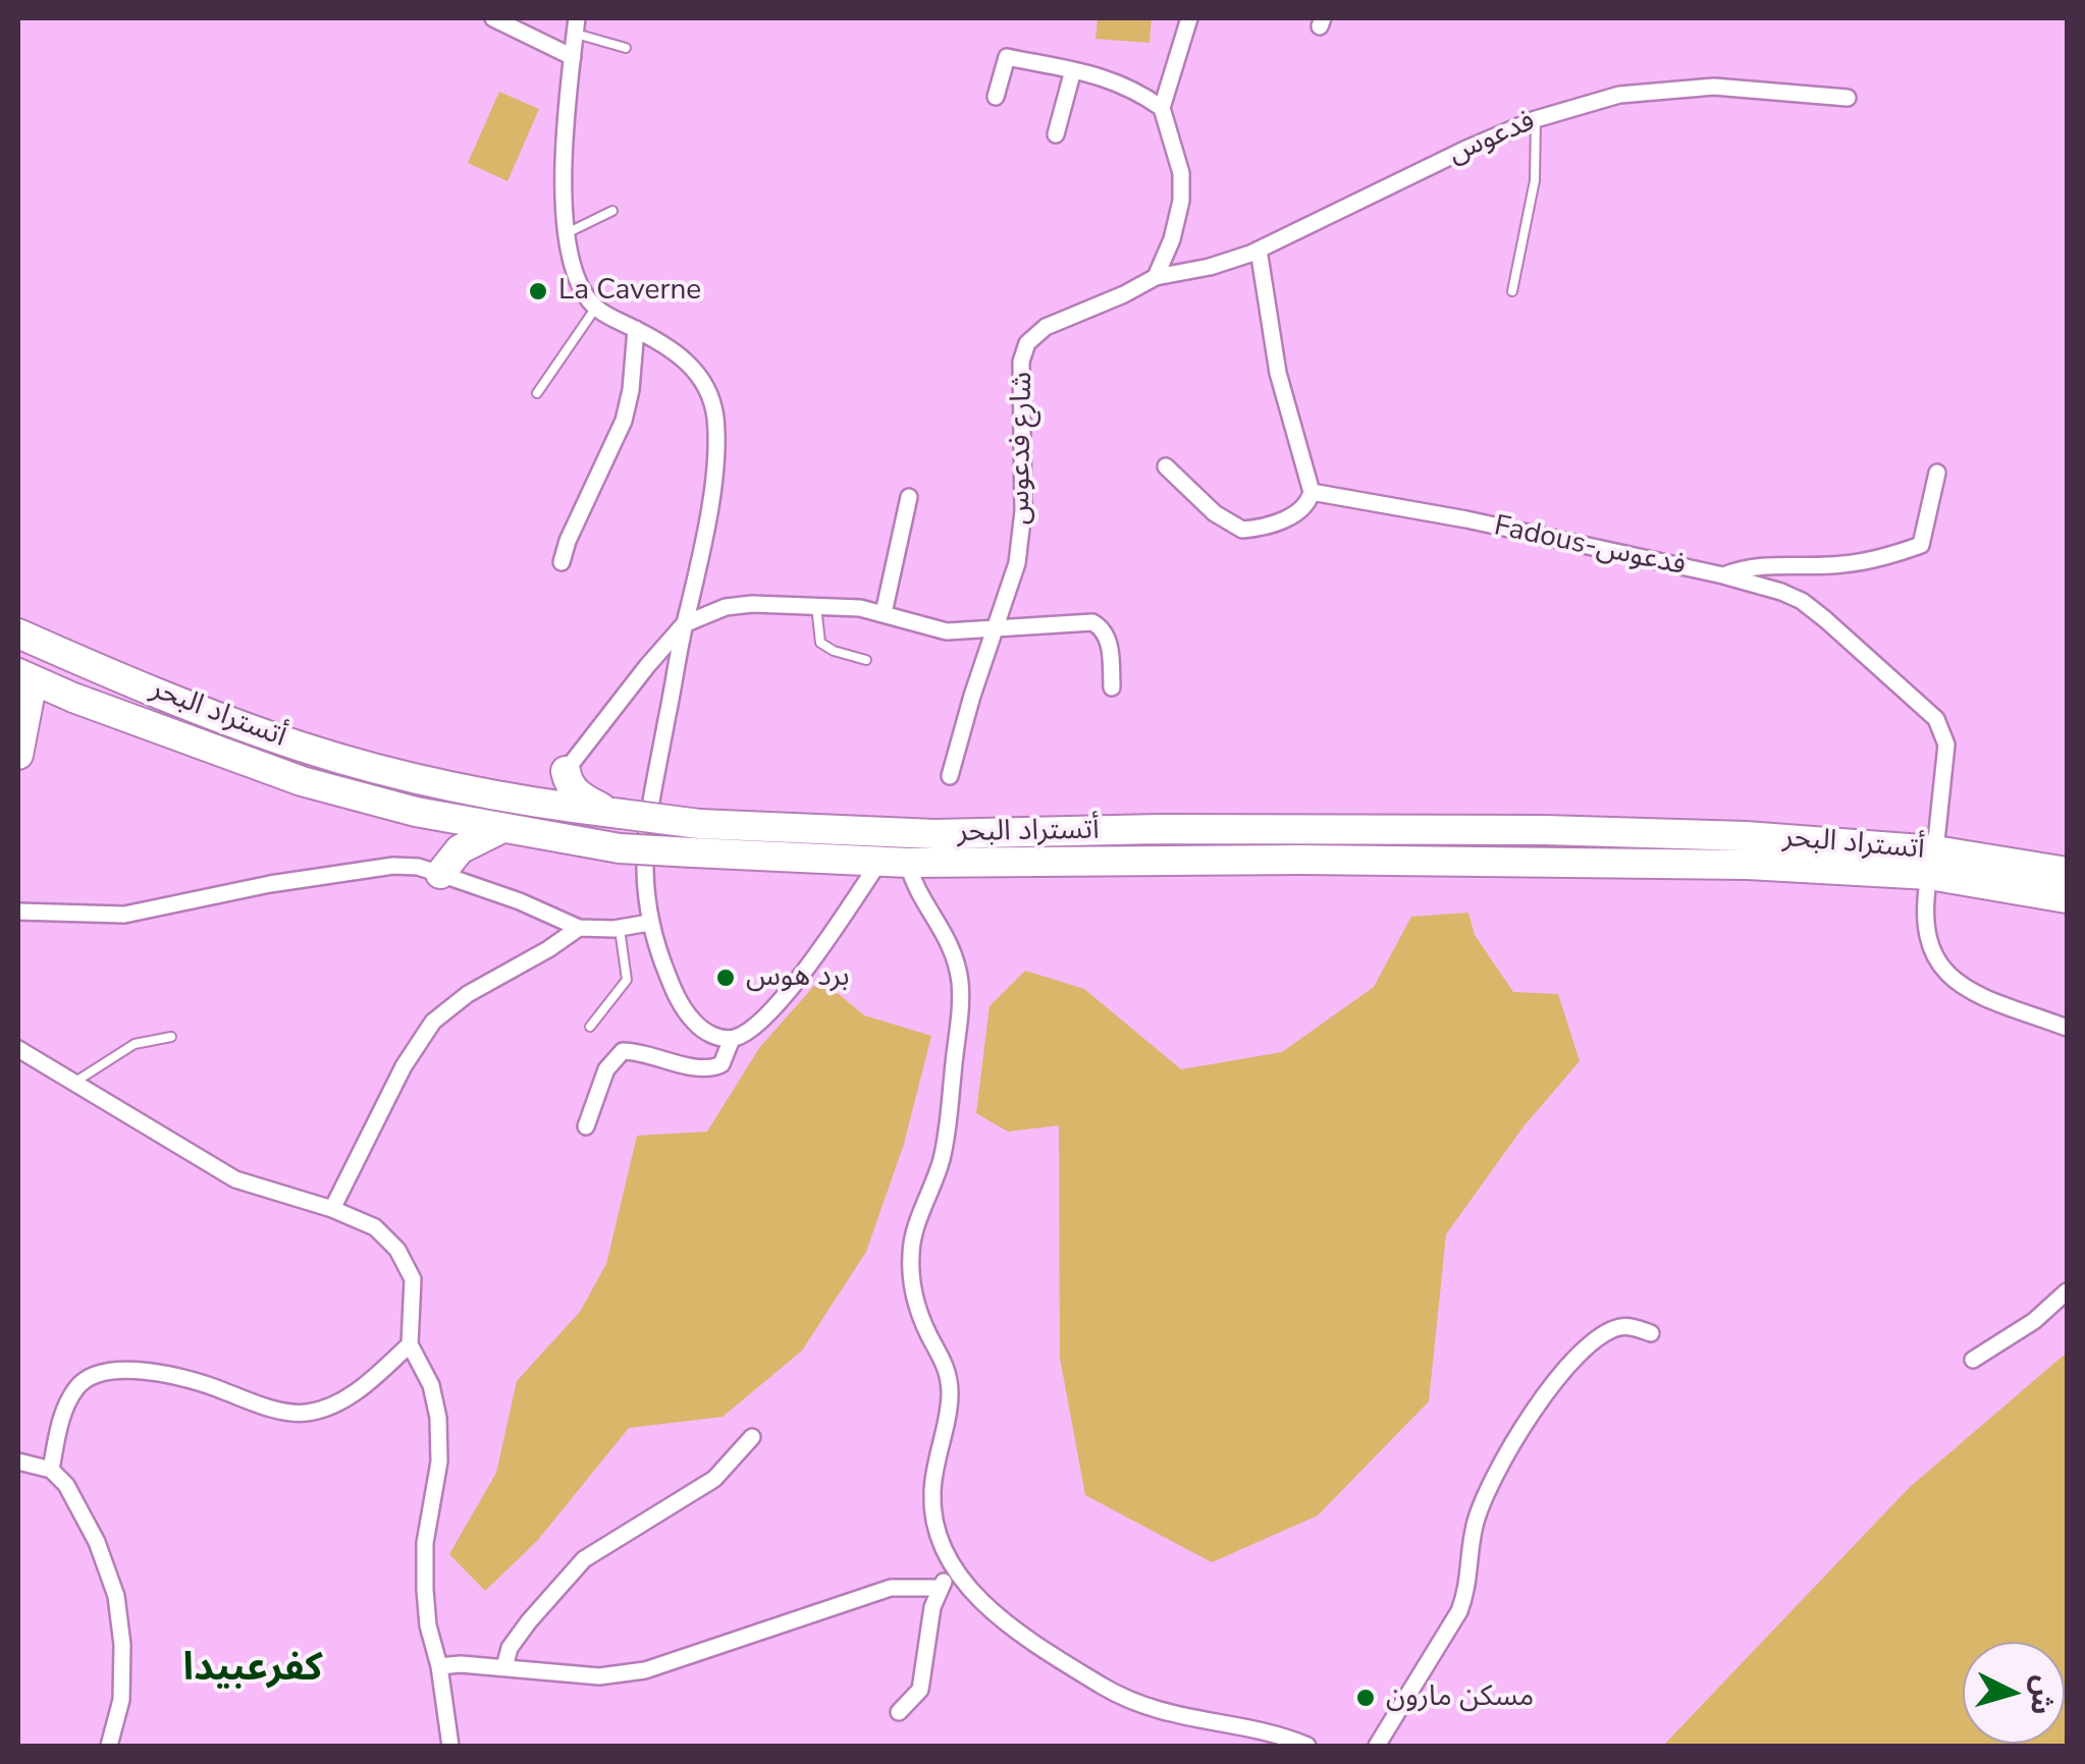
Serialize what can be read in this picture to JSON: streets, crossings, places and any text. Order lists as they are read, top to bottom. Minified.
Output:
{"streets":{"highway":["أتستراد البحر"],"street":["فدعوس","شارع فدعوس","Fadous-فدعوس"]},"crossings":[["فدعوس","شارع فدعوس"],["Fadous-فدعوس","أتستراد البحر"]],"districts":["كفرعبيدا"],"places":["La Caverne","برد هوس","مسكن مارون"],"north":"right"}
